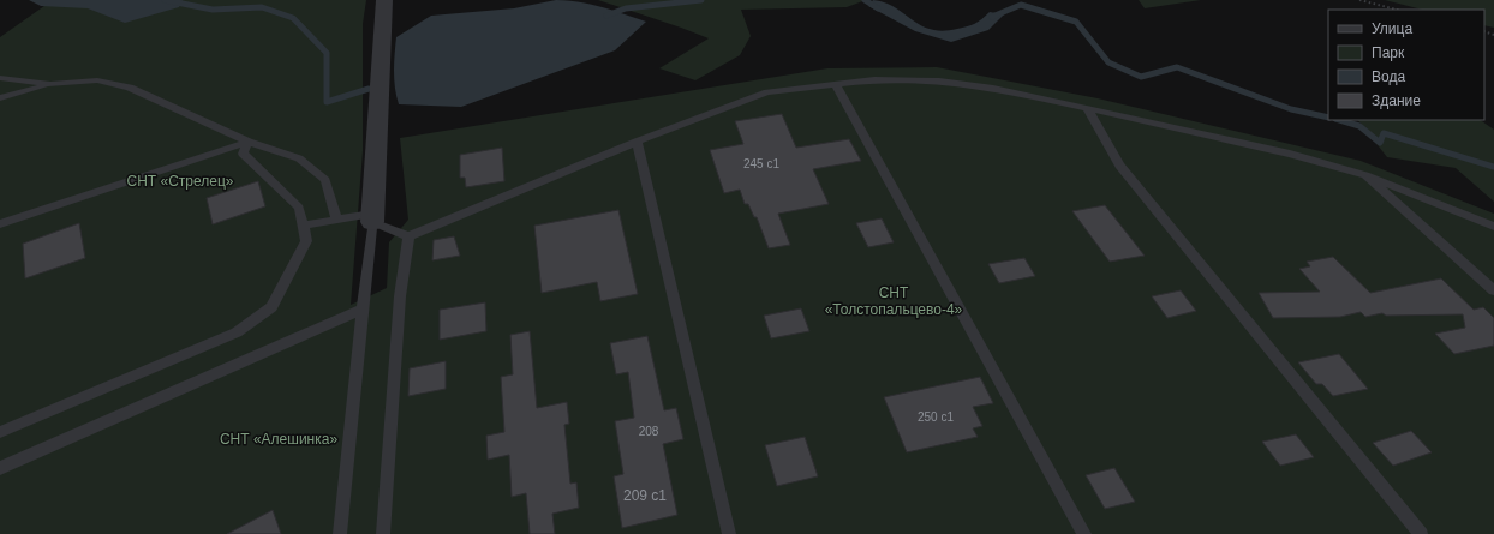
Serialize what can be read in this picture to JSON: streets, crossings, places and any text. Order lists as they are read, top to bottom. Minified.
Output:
{"parks":["СНТ «Стрелец»","СНТ «Толстопальцево-4»","СНТ «Алешинка»"],"house_numbers":["245 с1","250 с1","208","209 с1"],"legend":["Улица","Парк","Вода","Здание"]}
